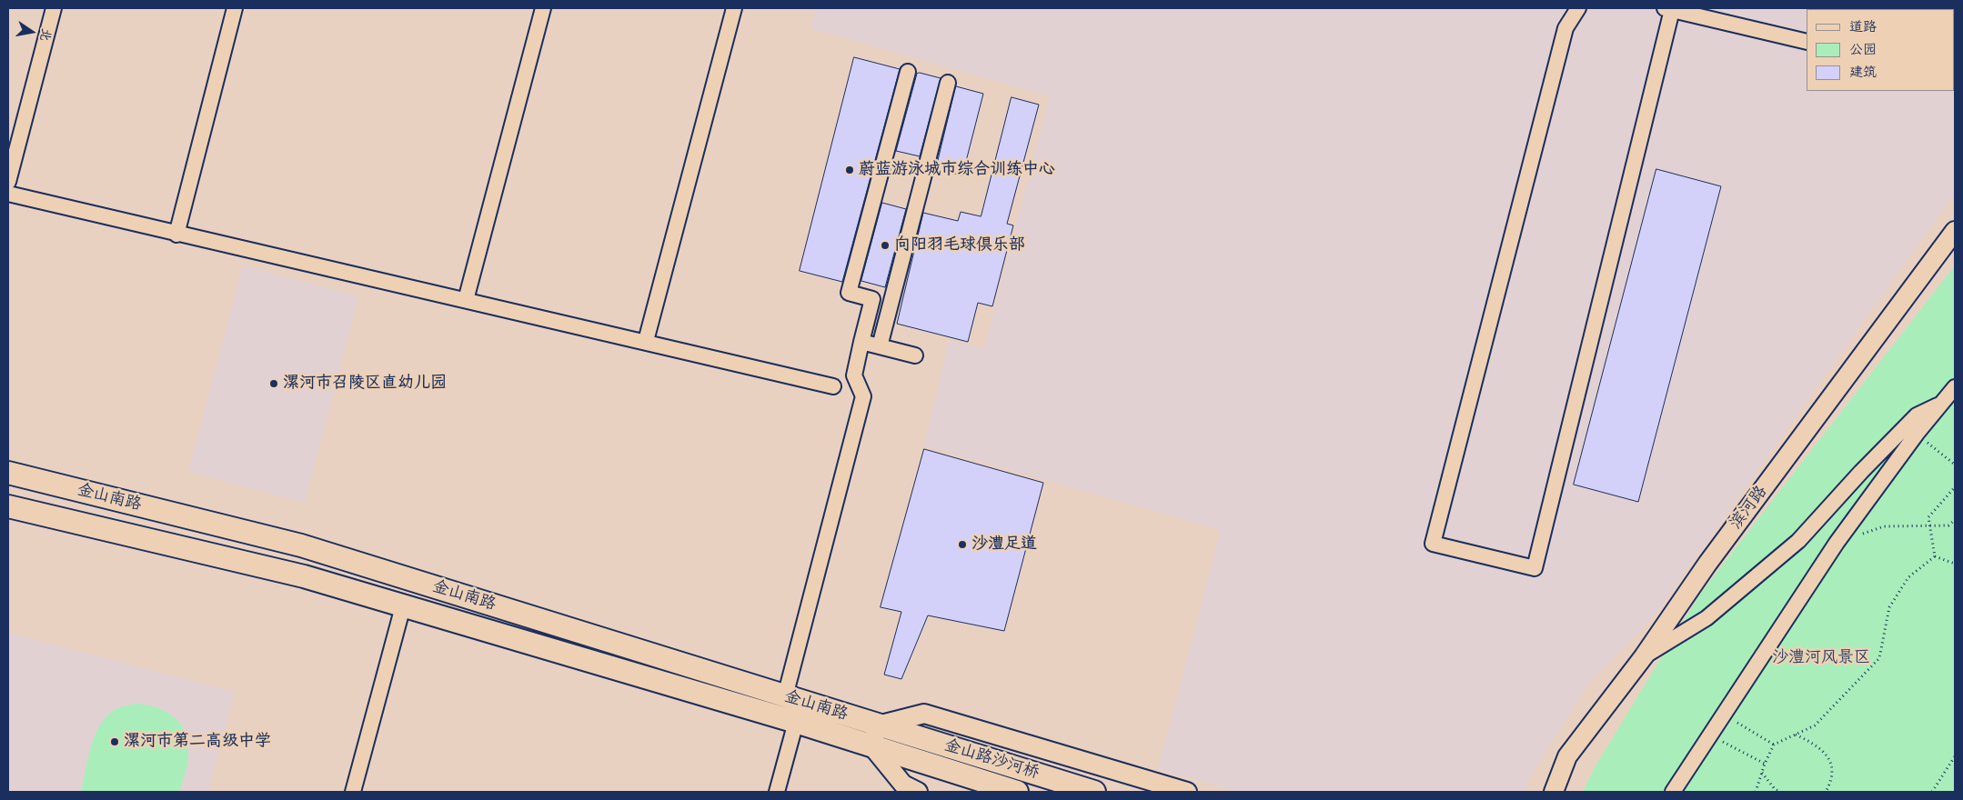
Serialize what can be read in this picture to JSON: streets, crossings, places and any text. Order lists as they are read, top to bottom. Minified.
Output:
{"streets":{"main road":["金山南路","金山路沙河桥"],"street":["滨河路"]},"crossings":[["金山南路","金山路沙河桥"]],"parks":["沙澧河风景区"],"places":["蔚蓝游泳城市综合训练中心","向阳羽毛球俱乐部","漯河市召陵区直幼儿园","沙澧足道","漯河市第二高级中学"],"legend":["道路","公园","建筑"],"north":"right"}
